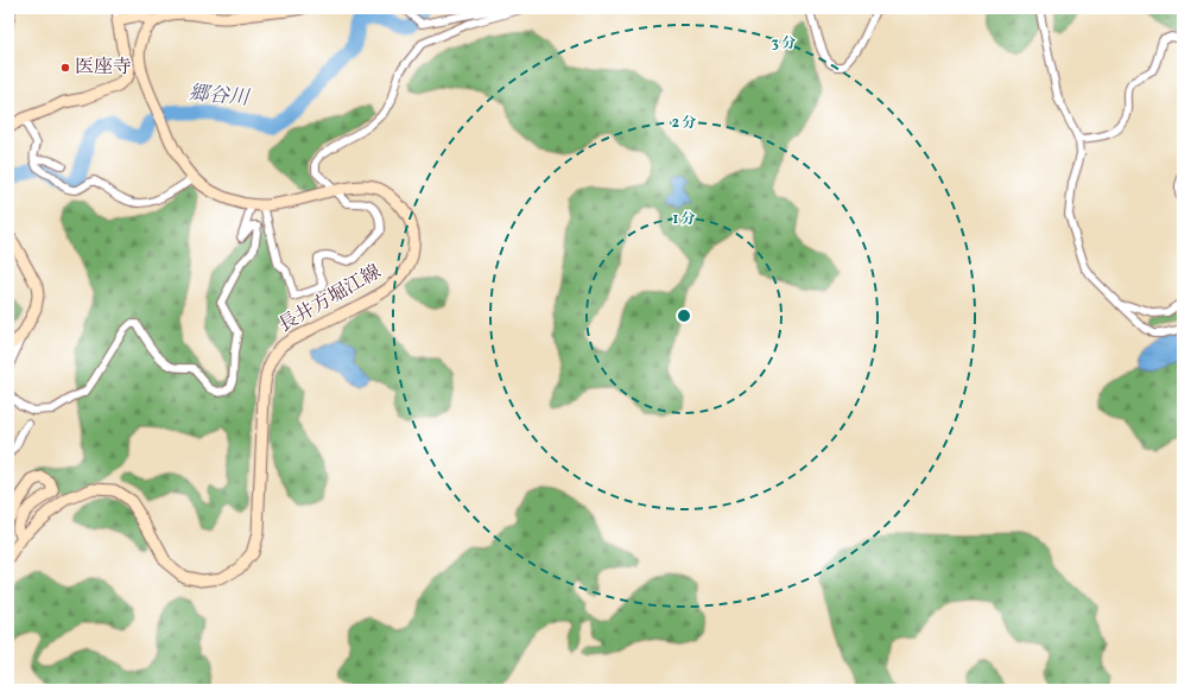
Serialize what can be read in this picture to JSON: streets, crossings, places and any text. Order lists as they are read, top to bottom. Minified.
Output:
{"streets":{"main road":["長井方堀江線"]},"water":["郷谷川"],"places":["医座寺"],"rings":["3 分","2 分","1 分"]}
